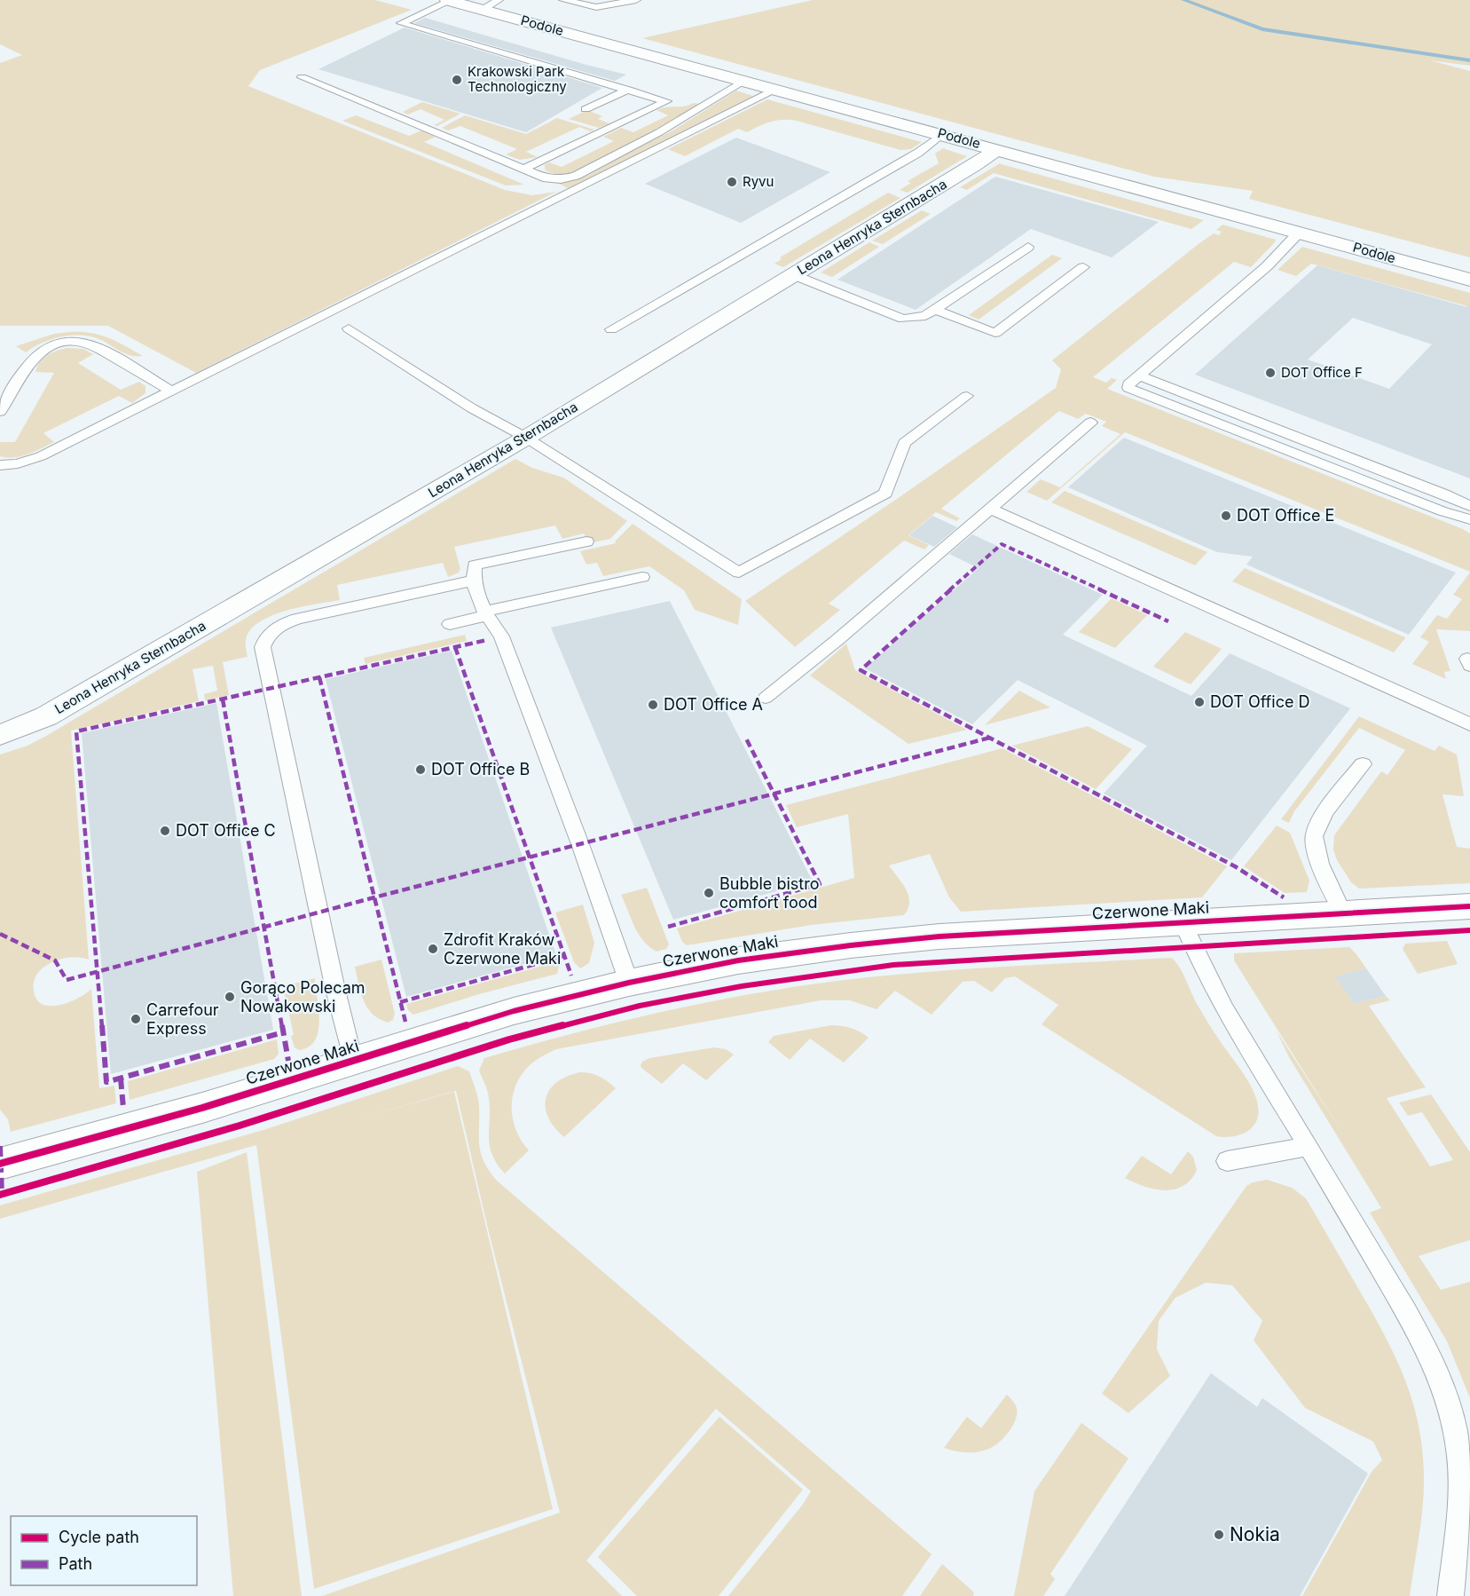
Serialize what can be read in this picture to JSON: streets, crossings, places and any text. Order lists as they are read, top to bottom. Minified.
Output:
{"streets":{"street":["Podole","Leona Henryka Sternbacha","Czerwone Maki"]},"crossings":[["Podole","Leona Henryka Sternbacha"]],"places":["Krakowski Park Technologiczny","Ryvu","DOT Office F","DOT Office E","DOT Office D","DOT Office A","DOT Office B","DOT Office C","Bubble bistro comfort food","Zdrofit Kraków Czerwone Maki","Gorąco Polecam Nowakowski","Carrefour Express","Nokia"],"legend":["Cycle path","Path"]}
